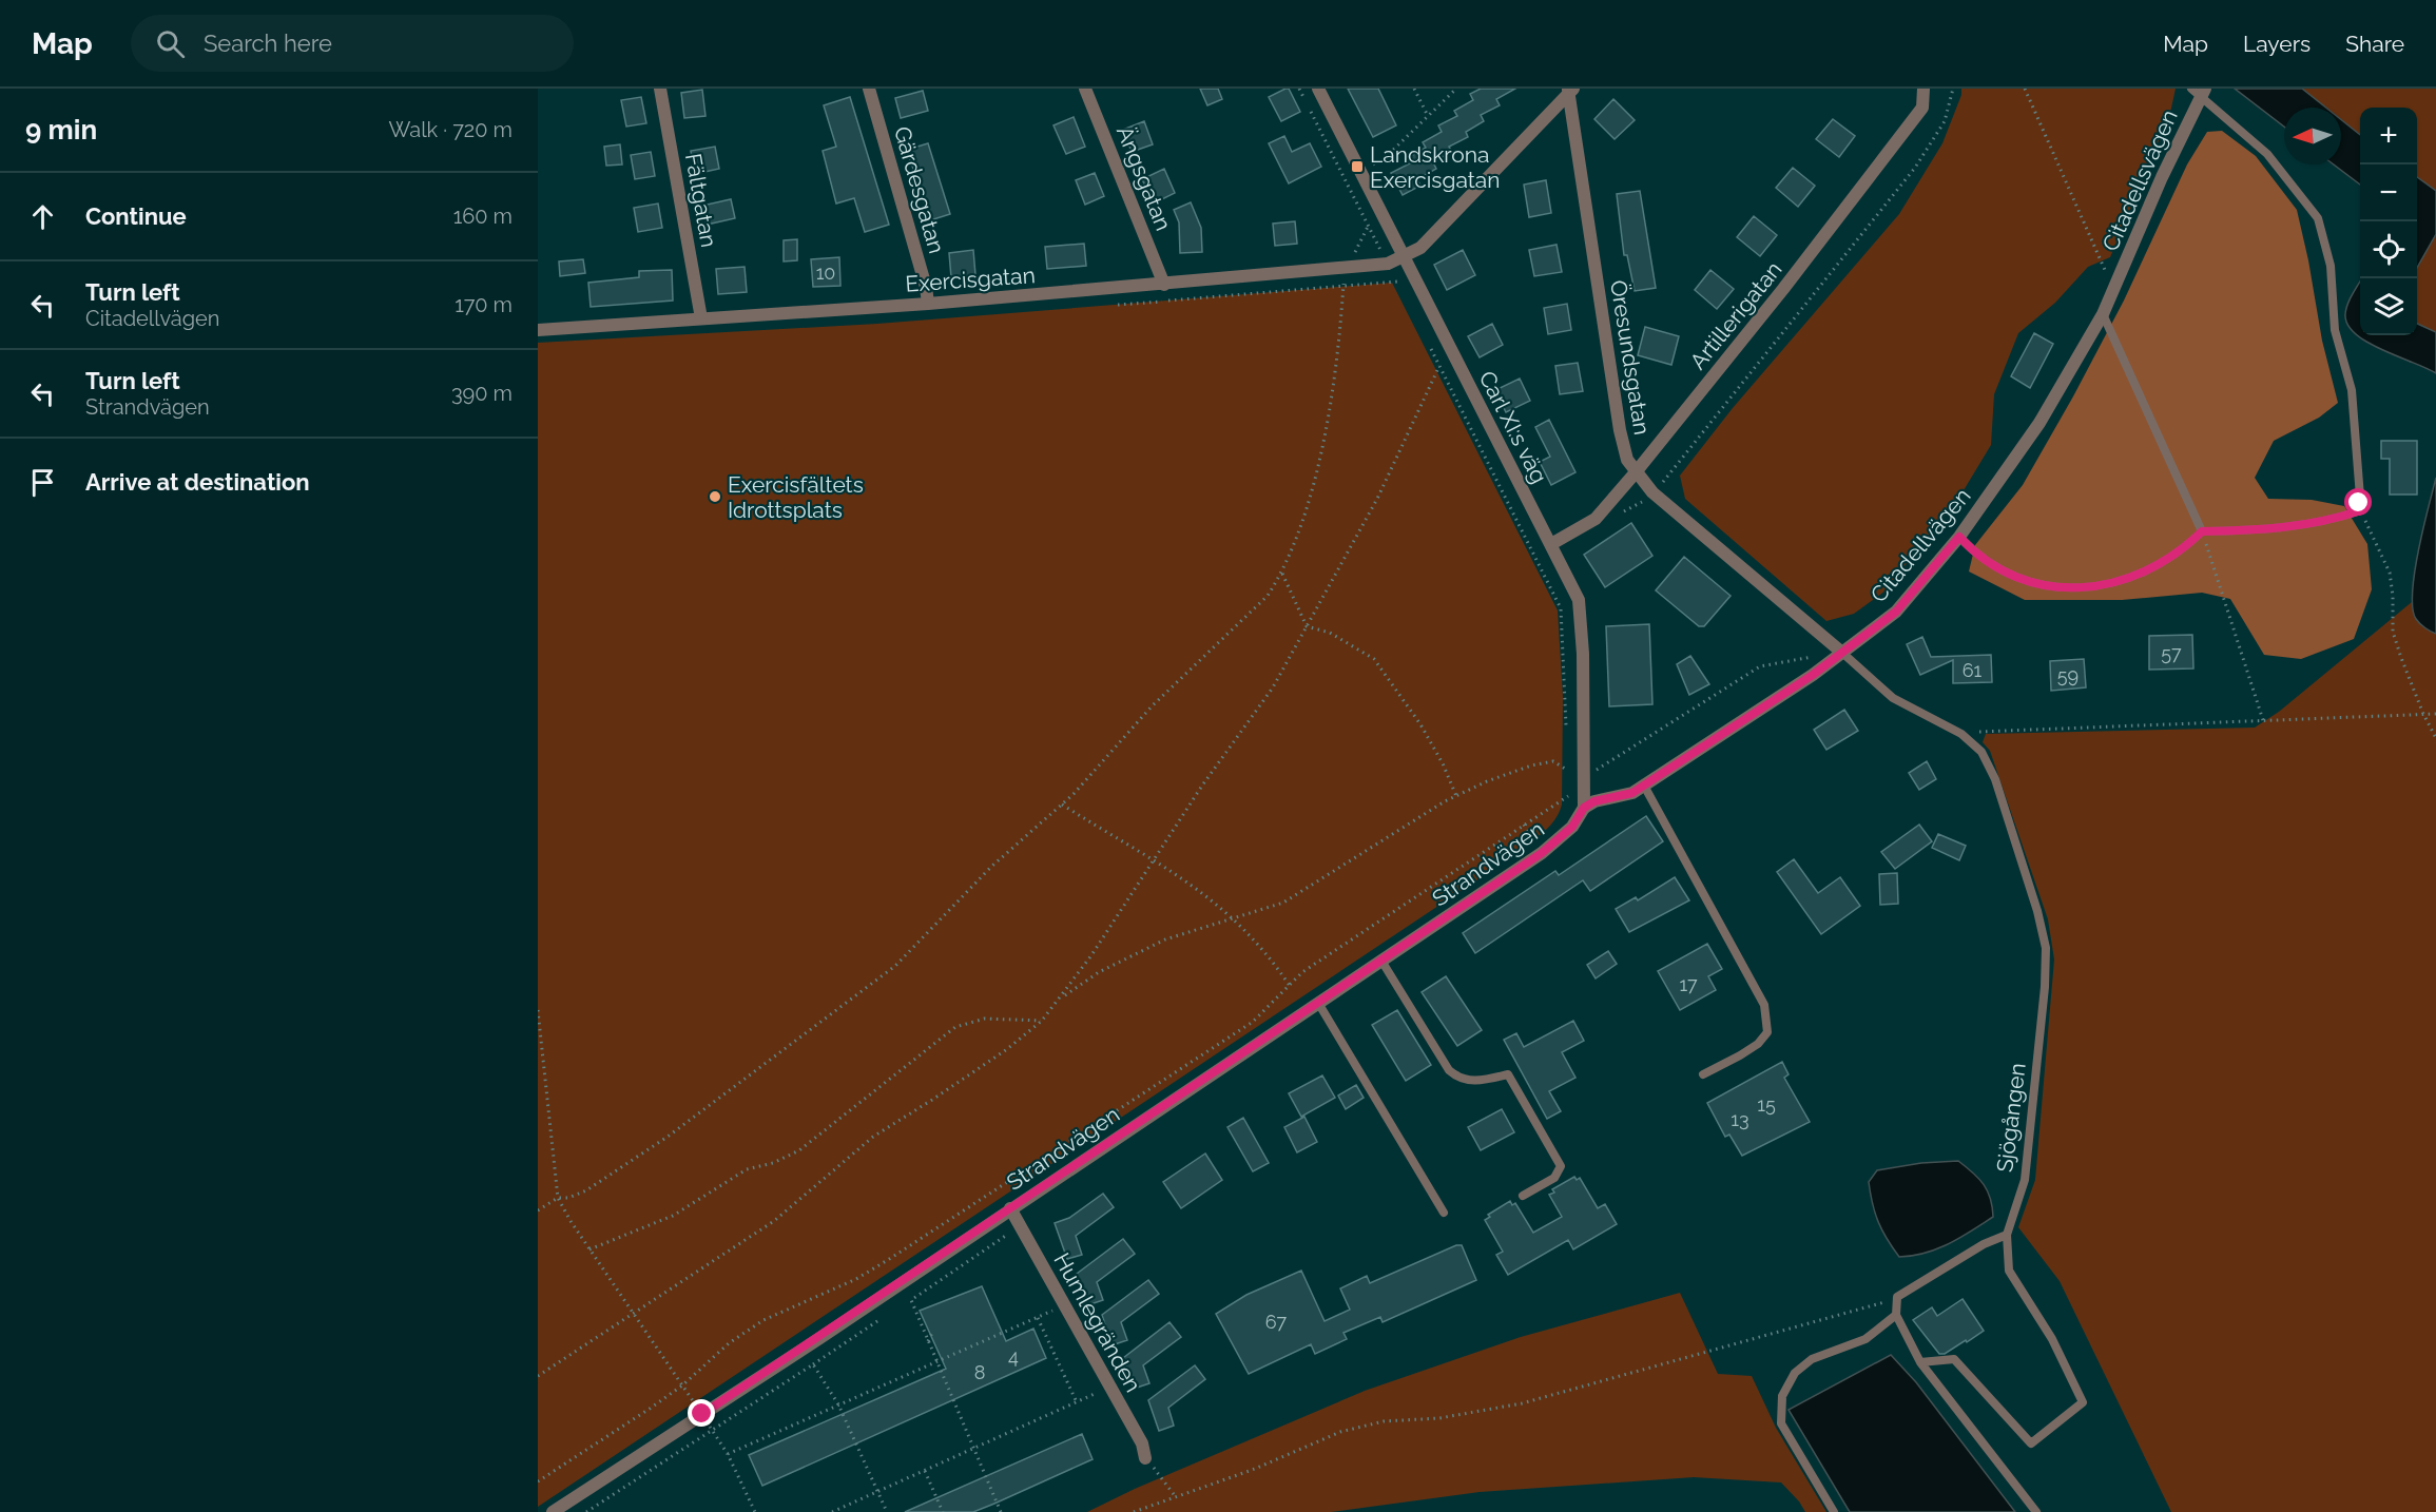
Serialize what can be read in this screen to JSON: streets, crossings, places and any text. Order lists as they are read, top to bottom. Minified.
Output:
{"streets":{"street":["Ängsgatan","Citadellsvägen","Gärdesgatan","Fältgatan","Exercisgatan","Artillerigatan","Öresundsgatan","Carl XI:s väg","Citadellvägen","Strandvägen","Humlegränden"],"lane":["Sjögången"]},"crossings":[["Ängsgatan","Exercisgatan"],["Citadellsvägen","Citadellvägen"],["Gärdesgatan","Exercisgatan"],["Fältgatan","Exercisgatan"],["Exercisgatan","Öresundsgatan"],["Exercisgatan","Carl XI:s väg"],["Artillerigatan","Öresundsgatan"],["Artillerigatan","Carl XI:s väg"],["Öresundsgatan","Citadellvägen"],["Öresundsgatan","Sjögången"],["Carl XI:s väg","Citadellvägen"],["Carl XI:s väg","Strandvägen"],["Citadellvägen","Strandvägen"],["Citadellvägen","Sjögången"],["Strandvägen","Humlegränden"]],"places":{"transit":["Landskrona Exercisgatan"],"other":["Exercisfältets Idrottsplats"]},"house_numbers":["10","57","61","59","17","15","13","67","4","8"],"north":"left","page":{"header":"Map","search":"Search here","nav":["Map","Layers","Share"],"heading":["9 min","Walk · 720 m"],"map_buttons":["+","−"],"list":[["Continue","160 m"],["Turn left","Citadellvägen","170 m"],["Turn left","Strandvägen","390 m"],"Arrive at destination"]}}
